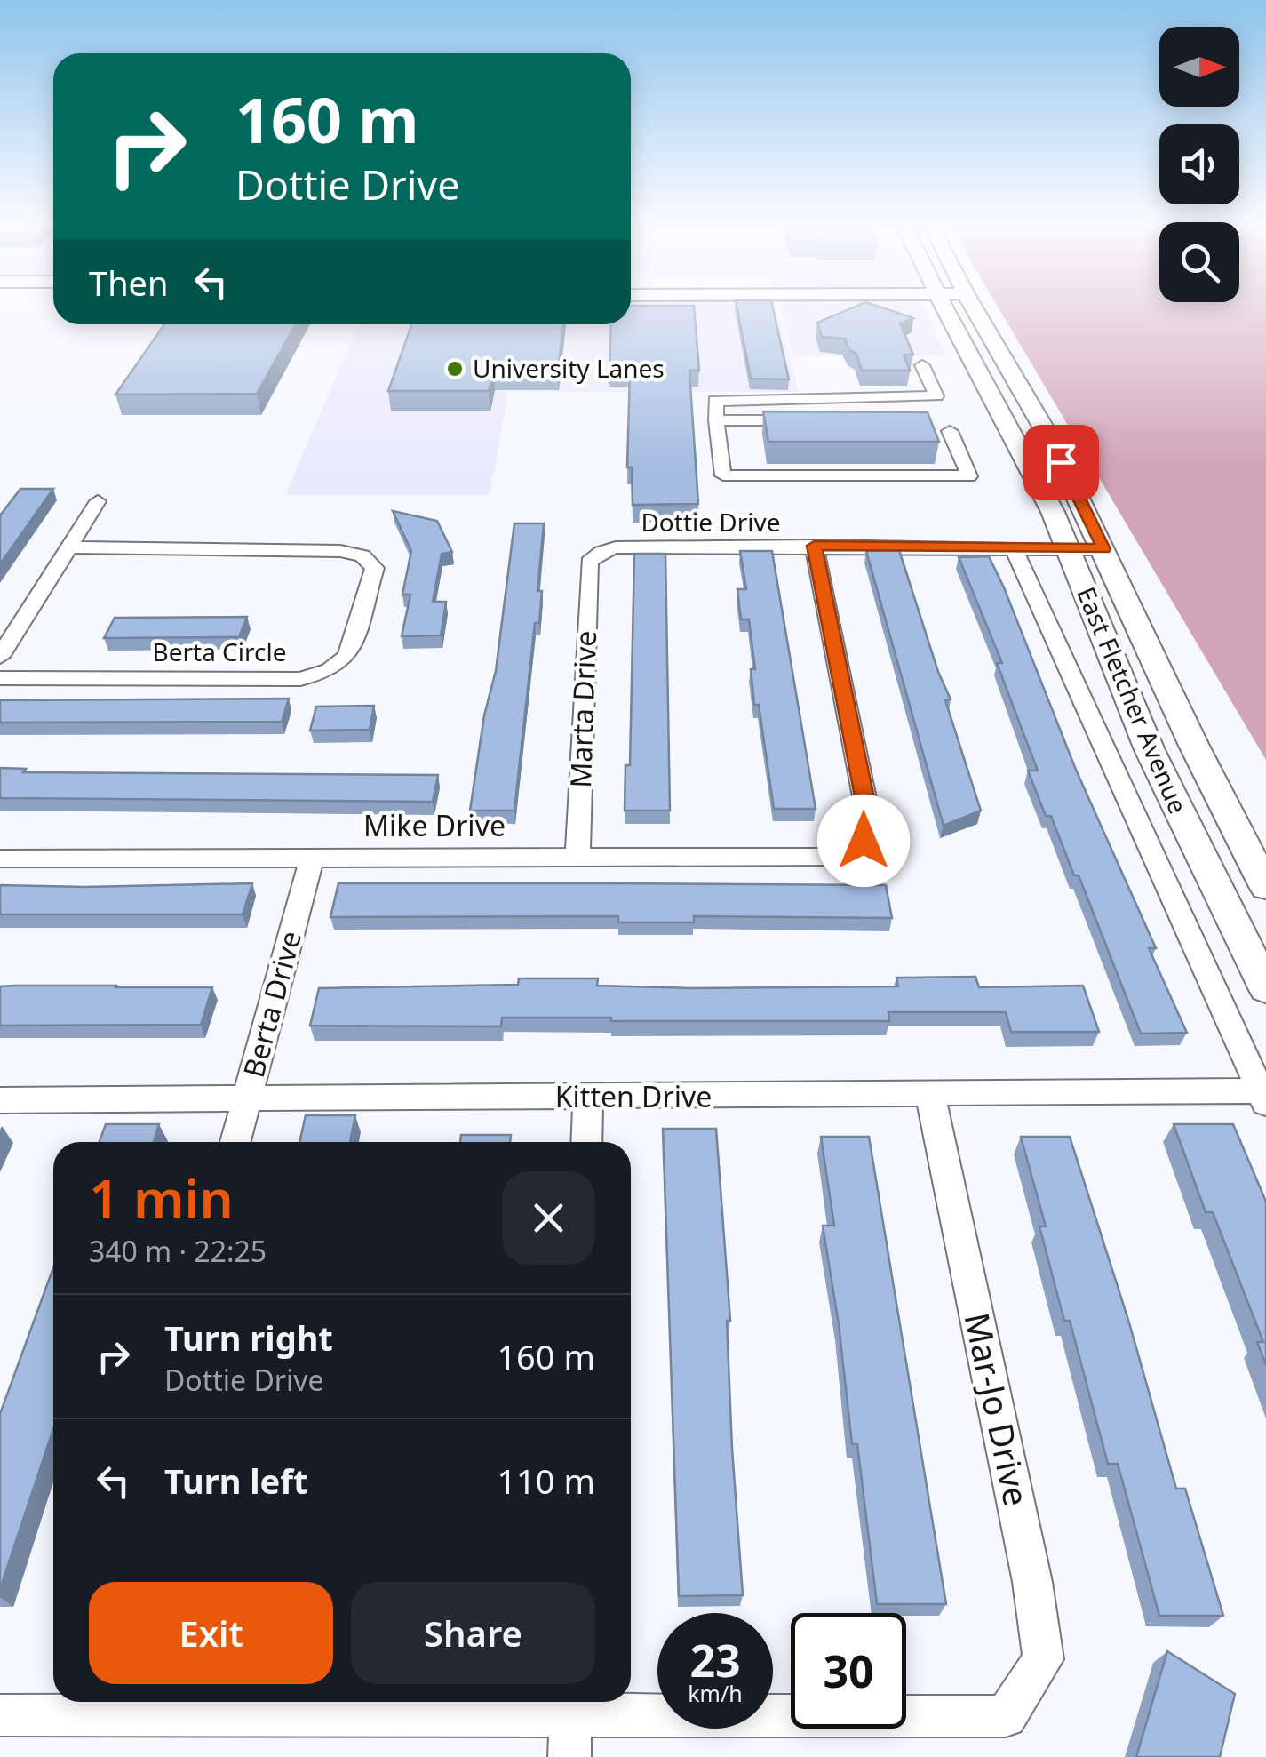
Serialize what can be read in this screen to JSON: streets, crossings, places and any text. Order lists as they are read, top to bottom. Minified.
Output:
{"streets":{"main road":["East Fletcher Avenue"],"street":["Dottie Drive","Berta Circle","Marta Drive","Mike Drive","Berta Drive","Kitten Drive","Mar-Jo Drive"]},"crossings":[["Dottie Drive","East Fletcher Avenue"],["Dottie Drive","Marta Drive"],["Dottie Drive","Mike Drive"],["Marta Drive","Mike Drive"],["Mike Drive","Berta Drive"],["Berta Drive","Kitten Drive"],["Kitten Drive","Mar-Jo Drive"]],"places":["University Lanes"],"north":"right","page":{"turn":["160 m","Dottie Drive"],"then":"Then","heading":["1 min","340 m · 22:25"],"list":[{"name":"Turn right","note":"Dottie Drive","value":"160 m"},{"name":"Turn left","value":"110 m"}],"buttons":["Exit","Share"],"speed":"23 km/h","limit":"30"}}
